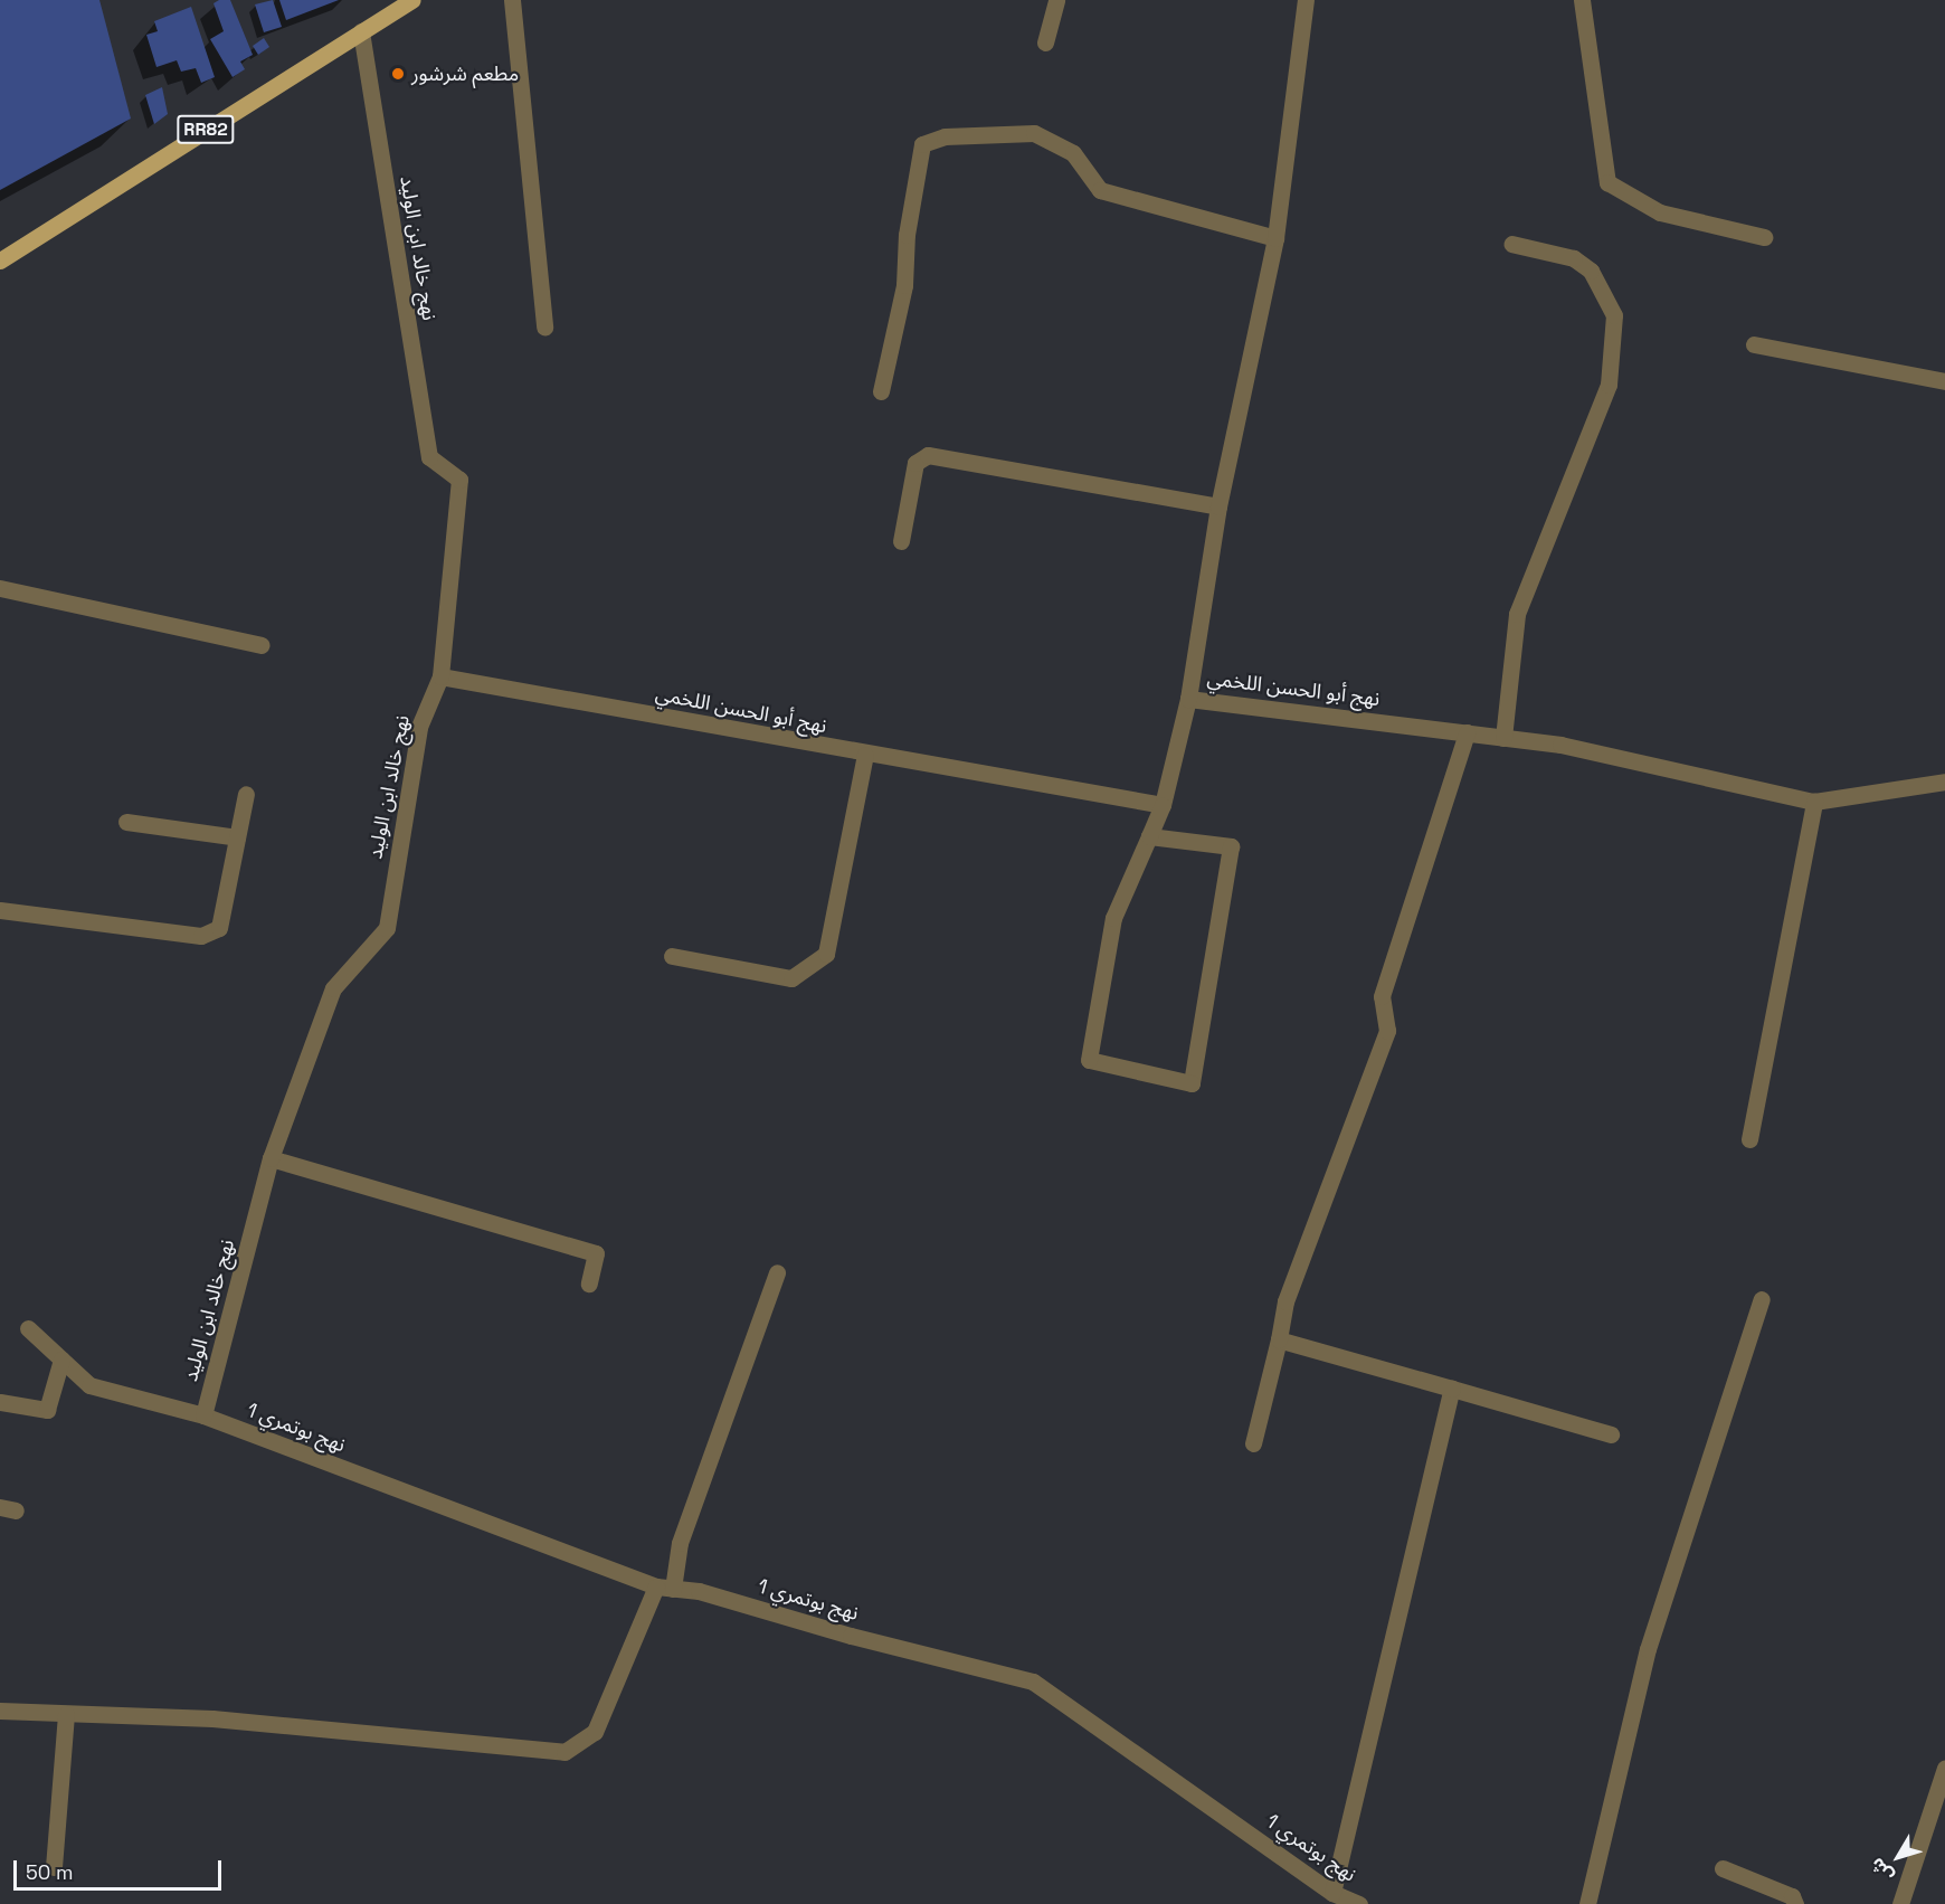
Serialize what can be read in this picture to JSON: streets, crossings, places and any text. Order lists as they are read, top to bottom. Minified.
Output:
{"streets":{"main road":["RR82"],"street":["نهج خالد ابن الوليد","نهج أبو الحسن اللخمي","نهج بوتمري 1"]},"crossings":[["RR82","نهج خالد ابن الوليد"],["نهج خالد ابن الوليد","نهج أبو الحسن اللخمي"],["نهج خالد ابن الوليد","نهج بوتمري 1"]],"places":["مطعم شرشور"],"scale_bar":"50 m","north":"bottom left"}
